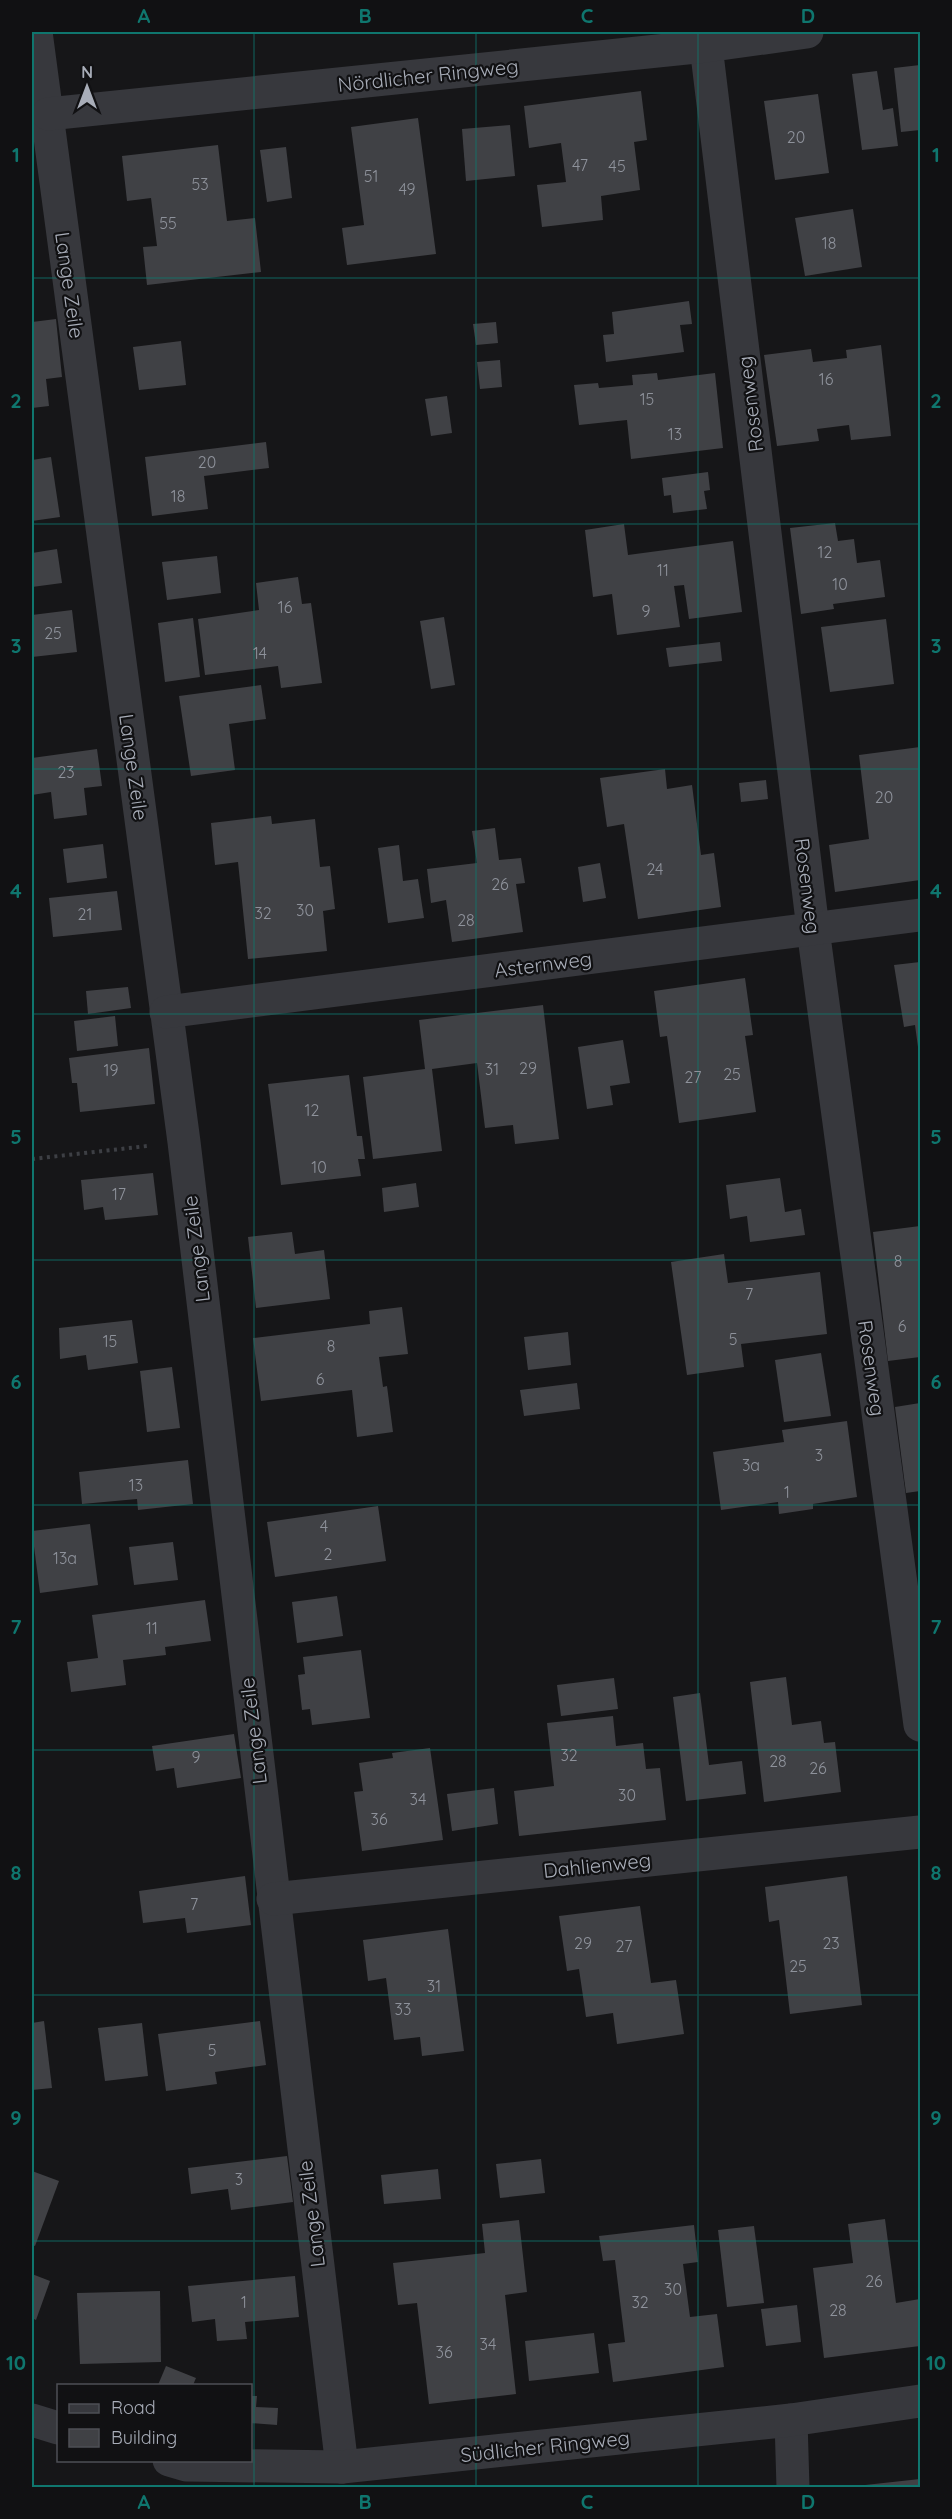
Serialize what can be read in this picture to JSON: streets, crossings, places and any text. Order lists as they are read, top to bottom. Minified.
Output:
{"streets":{"street":["Nördlicher Ringweg","Lange Zeile","Rosenweg","Asternweg","Dahlienweg","Südlicher Ringweg"]},"crossings":[["Nördlicher Ringweg","Lange Zeile"],["Nördlicher Ringweg","Rosenweg"],["Lange Zeile","Asternweg"],["Lange Zeile","Dahlienweg"],["Lange Zeile","Südlicher Ringweg"],["Rosenweg","Asternweg"]],"house_numbers":["20","47","45","51","53","49","55","18","16","15","13","20","18","12","11","10","16","9","25","14","23","20","24","26","30","32","21","28","29","31","19","25","27","12","10","17","8","7","6","5","15","8","6","3","3a","13","1","4","2","13a","11","32","9","28","26","30","34","36","7","29","23","27","25","31","33","5","3","26","30","1","32","28","34","36"],"legend":["Road","Building"],"north":"top","grid":{"columns":["A","B","C","D"],"rows":["1","2","3","4","5","6","7","8","9","10"]}}
